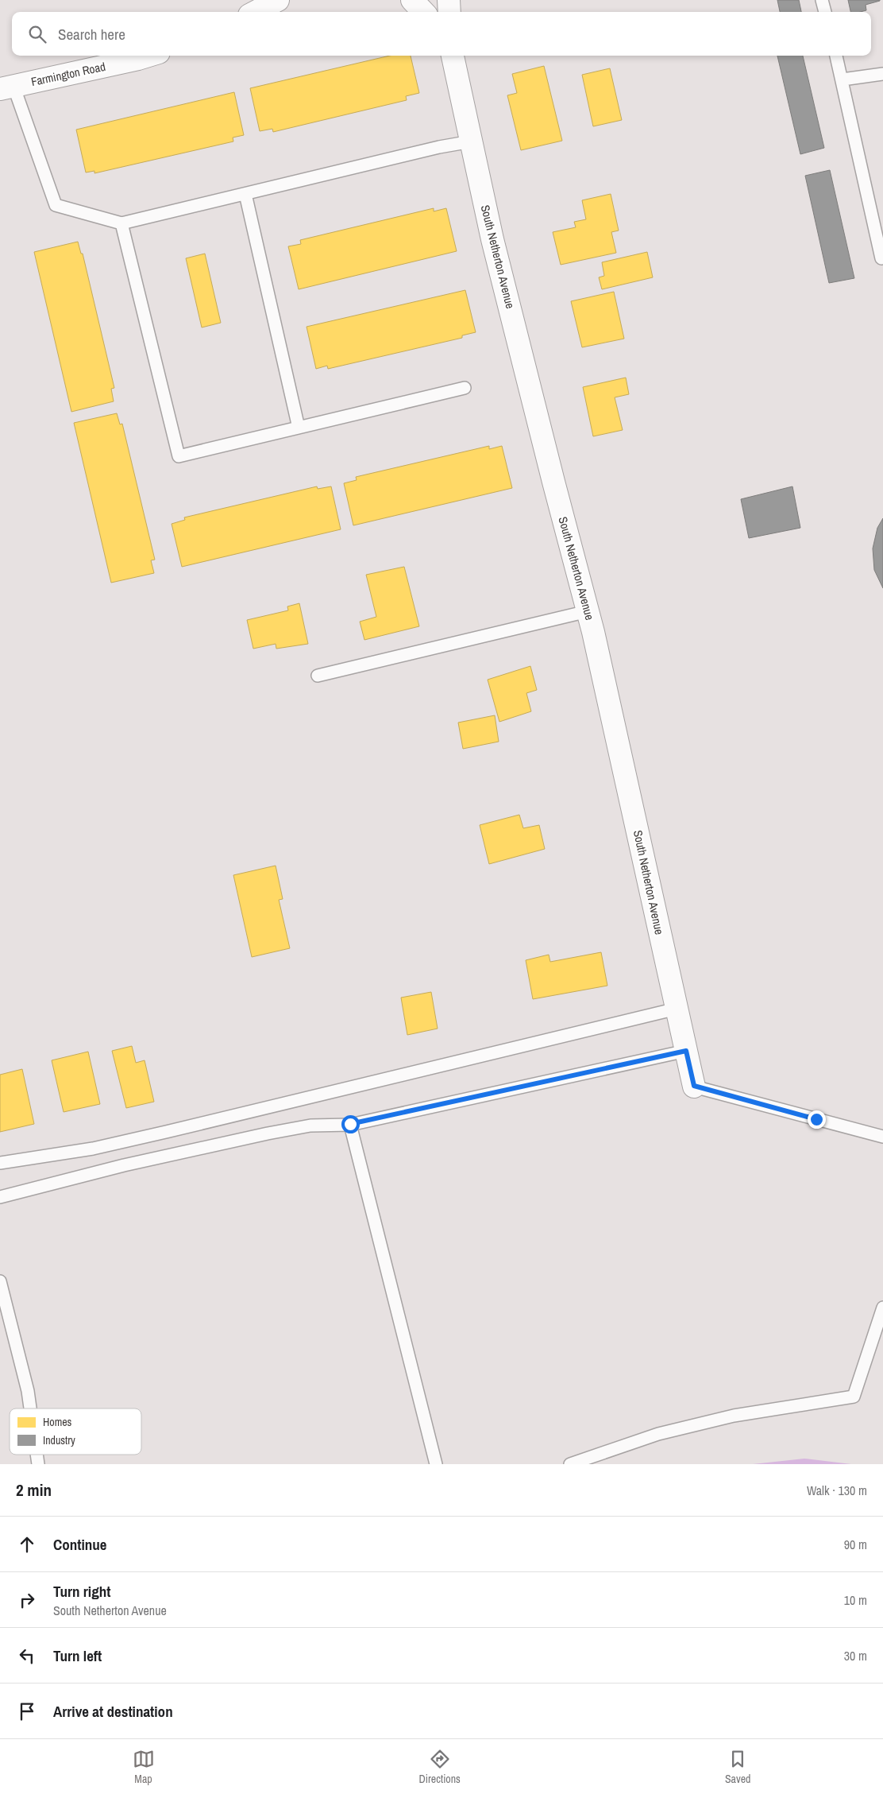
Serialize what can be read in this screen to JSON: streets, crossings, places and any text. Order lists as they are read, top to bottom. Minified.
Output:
{"streets":{"street":["Farmington Road","South Netherton Avenue"]},"legend":["Homes","Industry"],"page":{"search":"Search here","heading":["2 min","Walk · 130 m"],"list":[["Continue","90 m"],["Turn right","South Netherton Avenue","10 m"],["Turn left","30 m"],"Arrive at destination"],"nav":["Map","Directions","Saved"]}}
